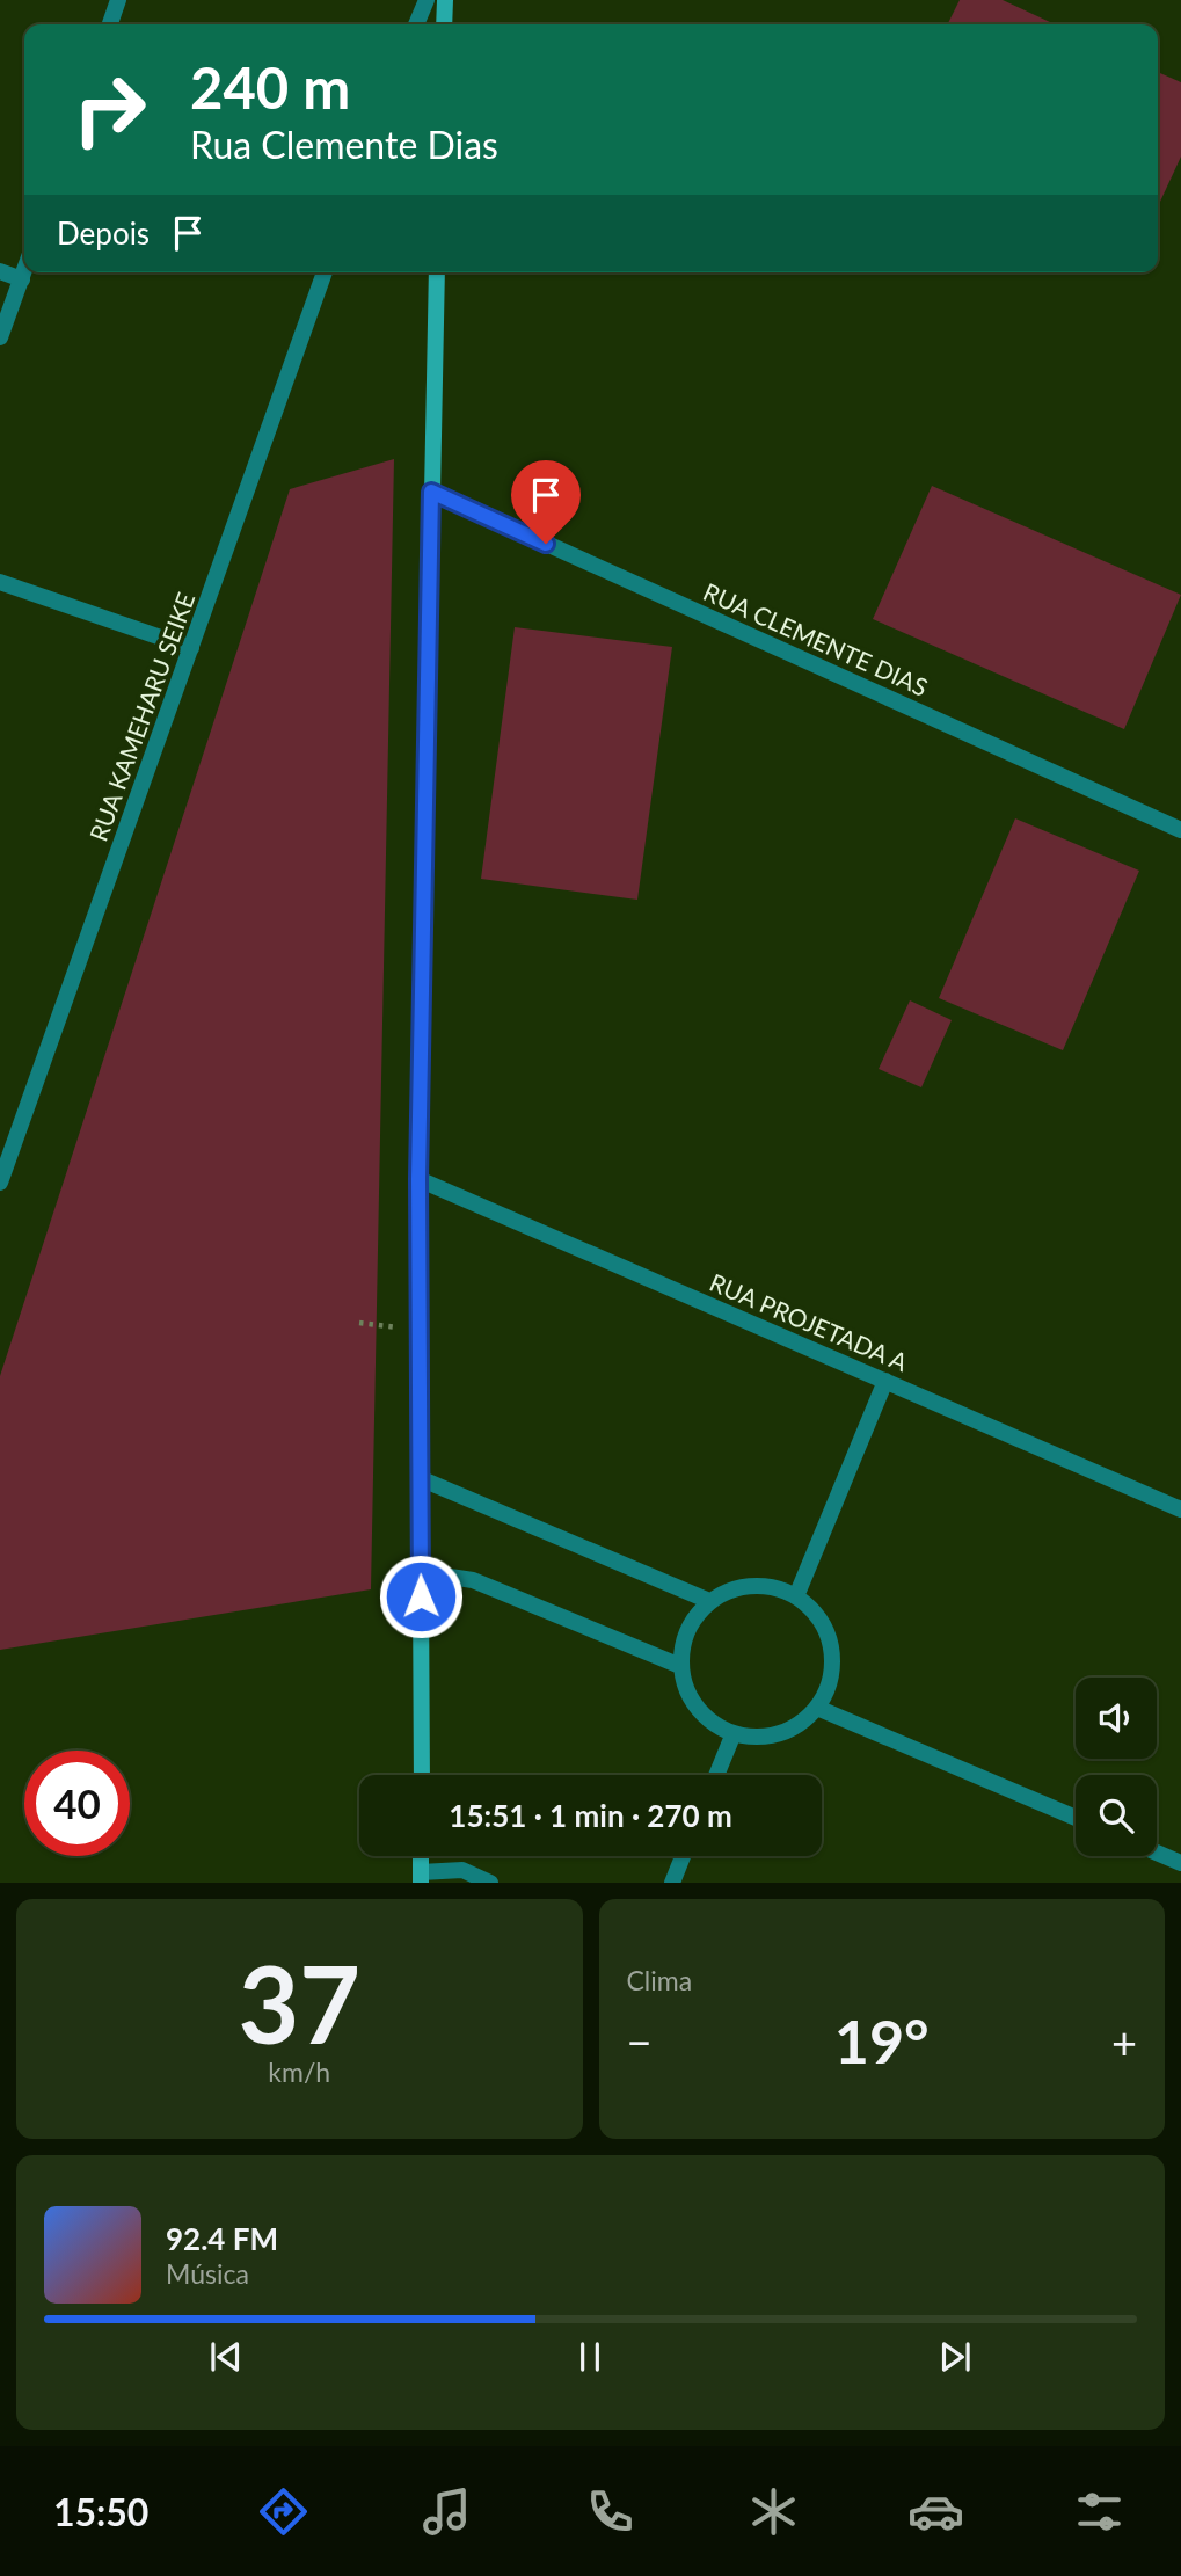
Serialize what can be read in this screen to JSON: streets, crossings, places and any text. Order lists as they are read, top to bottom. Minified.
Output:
{"streets":{"street":["RUA CLEMENTE DIAS","RUA KAMEHARU SEIKE","RUA PROJETADA A"]},"page":{"turn":["240 m","Rua Clemente Dias"],"then":"Depois","limit":"40","trip":"15:51 · 1 min · 270 m","tile":[["37","km/h"],"Clima"],"heat":["−","19°","+"],"song":["92.4 FM","Música"],"tabs":"15:50"}}
